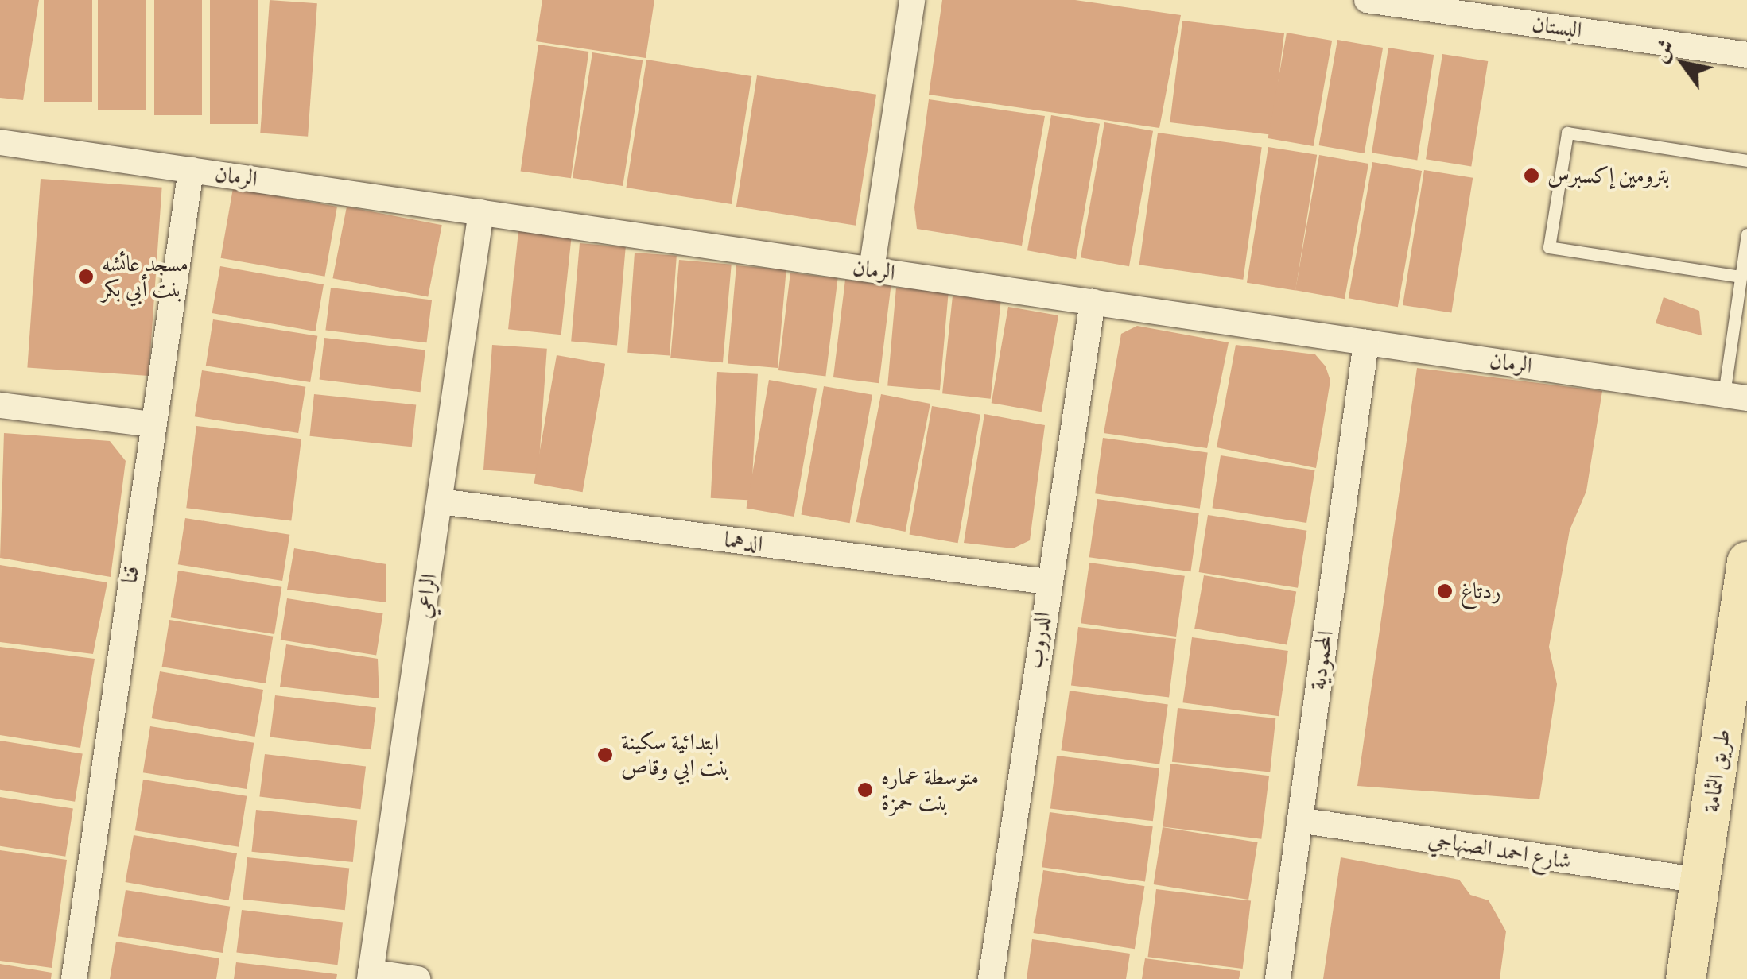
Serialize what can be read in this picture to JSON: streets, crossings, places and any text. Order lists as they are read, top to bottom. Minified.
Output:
{"streets":{"main road":["طريق الثمامة"],"street":["البستان","الرمان","الدهما","قنا","الراعي","الدروب","المحمودية","شارع احمد الصنهاجي"]},"crossings":[["الرمان","قنا"],["الرمان","الراعي"],["الرمان","الدروب"],["الرمان","المحمودية"],["الدهما","الراعي"],["الدهما","الدروب"],["المحمودية","شارع احمد الصنهاجي"],["طريق الثمامة","شارع احمد الصنهاجي"]],"places":["بترومين إكسبرس","مسجد عائشه بنت أبي بكر","ردتاغ","ابتدائية سكينة بنت ابي وقاص","متوسطة عماره بنت حمزة"],"north":"top left"}
